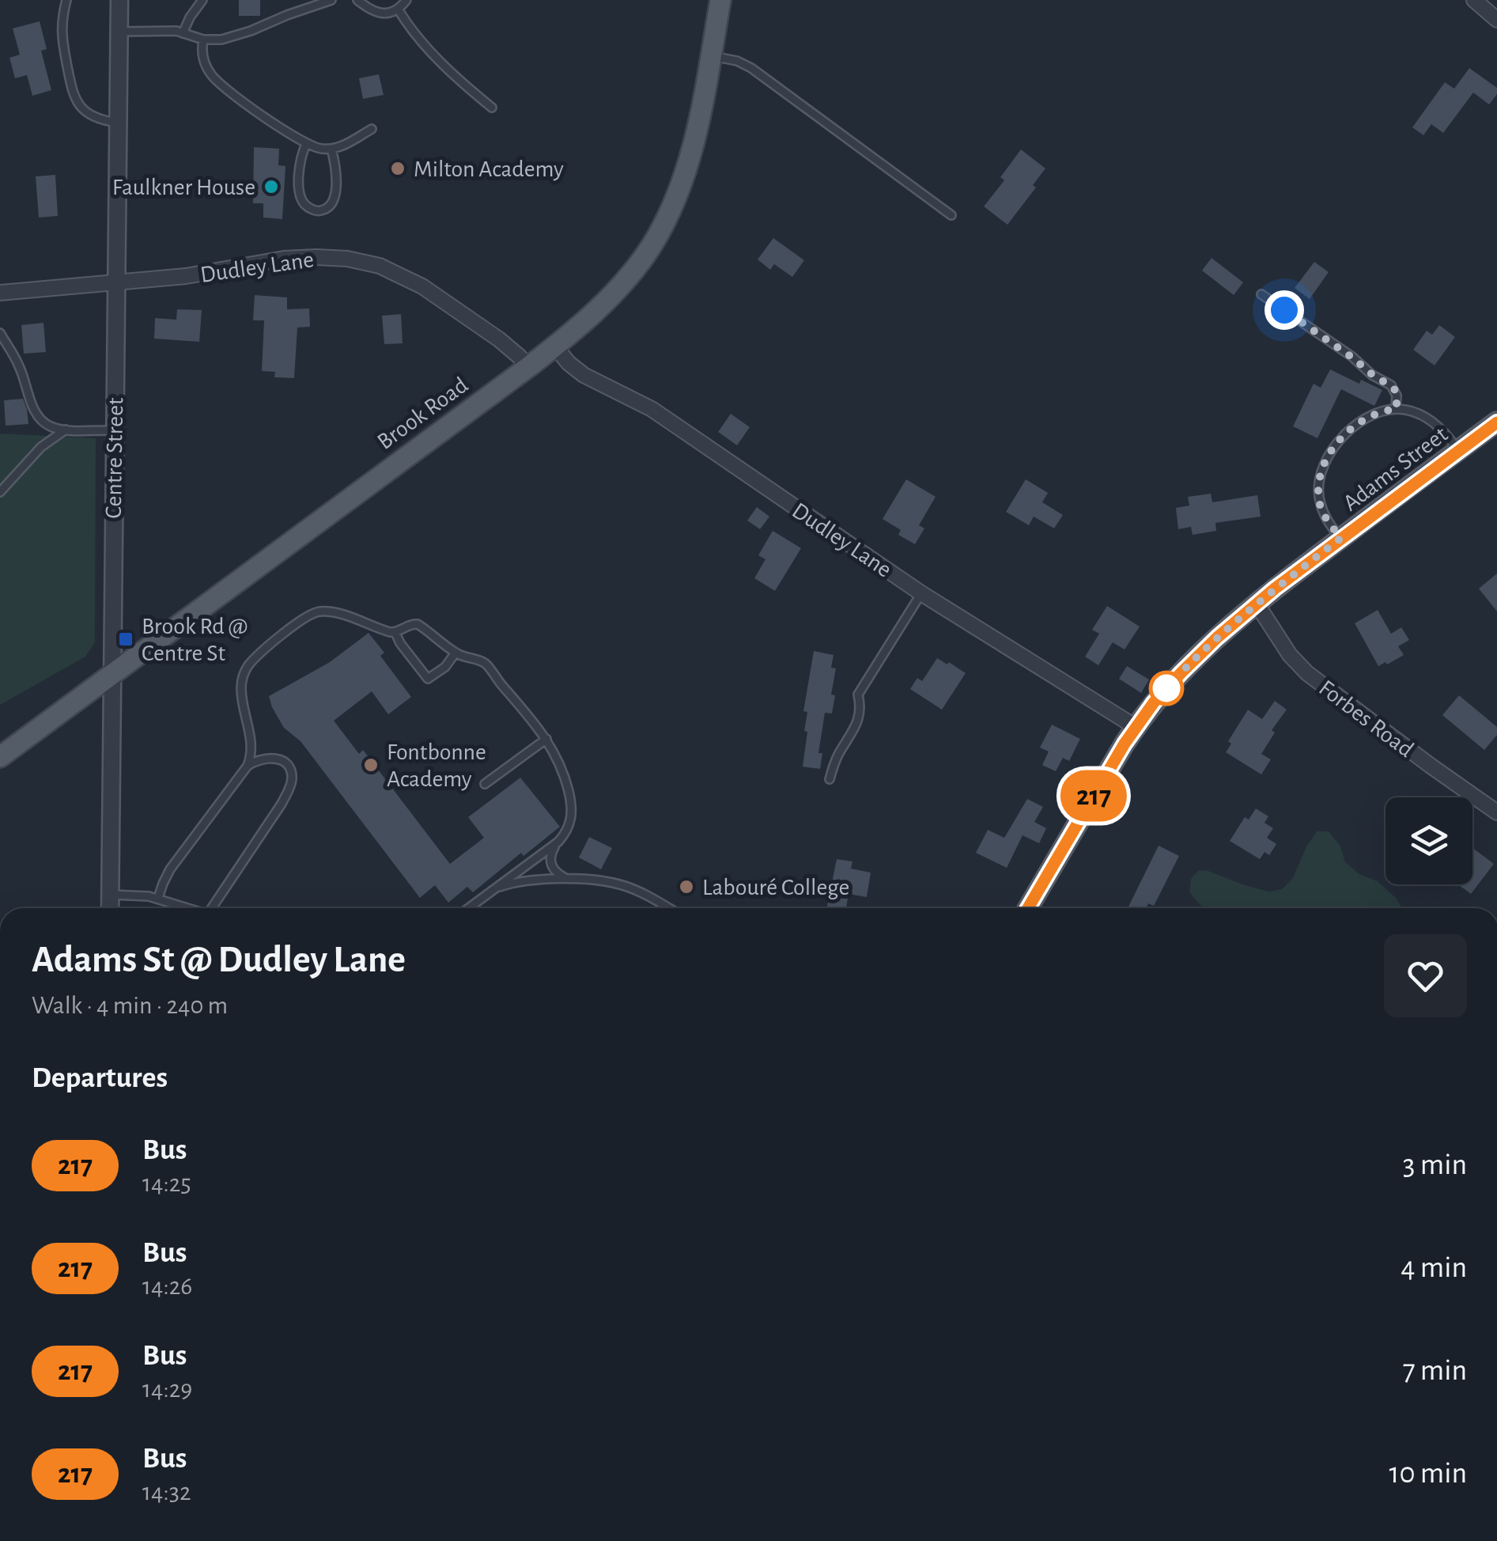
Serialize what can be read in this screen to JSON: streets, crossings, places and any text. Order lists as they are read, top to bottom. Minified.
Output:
{"streets":{"main road":["Brook Road","Adams Street"],"street":["Dudley Lane","Centre Street","Forbes Road"]},"crossings":[["Dudley Lane","Brook Road"],["Dudley Lane","Centre Street"],["Dudley Lane","Adams Street"],["Brook Road","Centre Street"],["Adams Street","Forbes Road"]],"places":{"other":["Milton Academy","Faulkner House","Fontbonne Academy","Labouré College"],"transit":["Brook Rd @ Centre St"]},"lines":["bus line 217"],"page":{"on_map":"217","heading":[["Adams St @ Dudley Lane","Walk · 4 min · 240 m"],"Departures"],"list":[{"mark":"217","name":"Bus","note":"14:25","value":"3 min"},{"mark":"217","name":"Bus","note":"14:26","value":"4 min"},{"mark":"217","name":"Bus","note":"14:29","value":"7 min"},{"mark":"217","name":"Bus","note":"14:32","value":"10 min"}]}}
